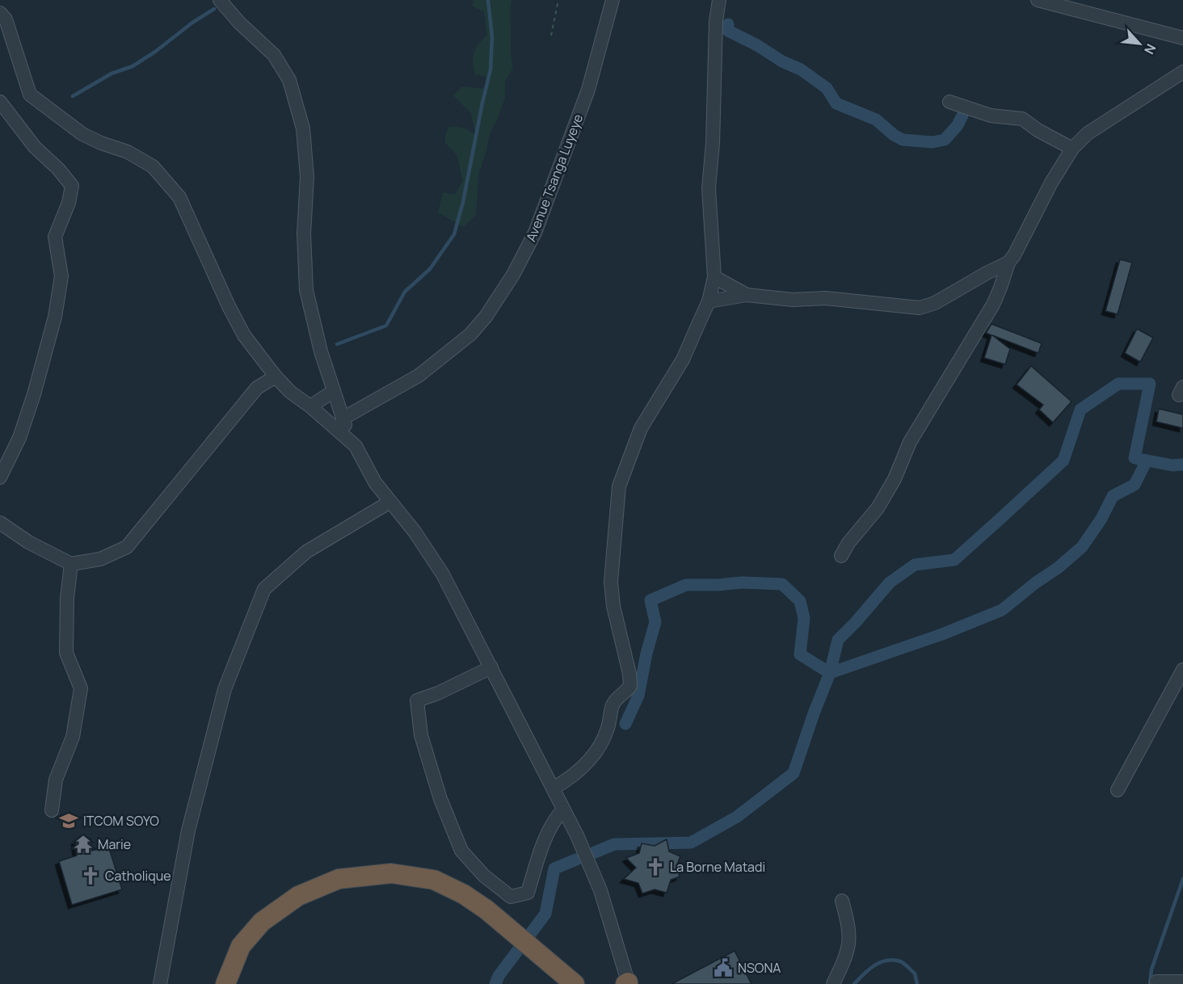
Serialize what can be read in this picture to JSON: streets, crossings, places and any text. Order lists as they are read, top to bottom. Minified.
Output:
{"streets":{"street":["Avenue Tsanga Luyeye"]},"places":{"school or university":["ITCOM SOYO"],"temple":["Marie"],"church":["La Borne Matadi","Catholique"],"public building":["NSONA"]},"north":"bottom right"}
